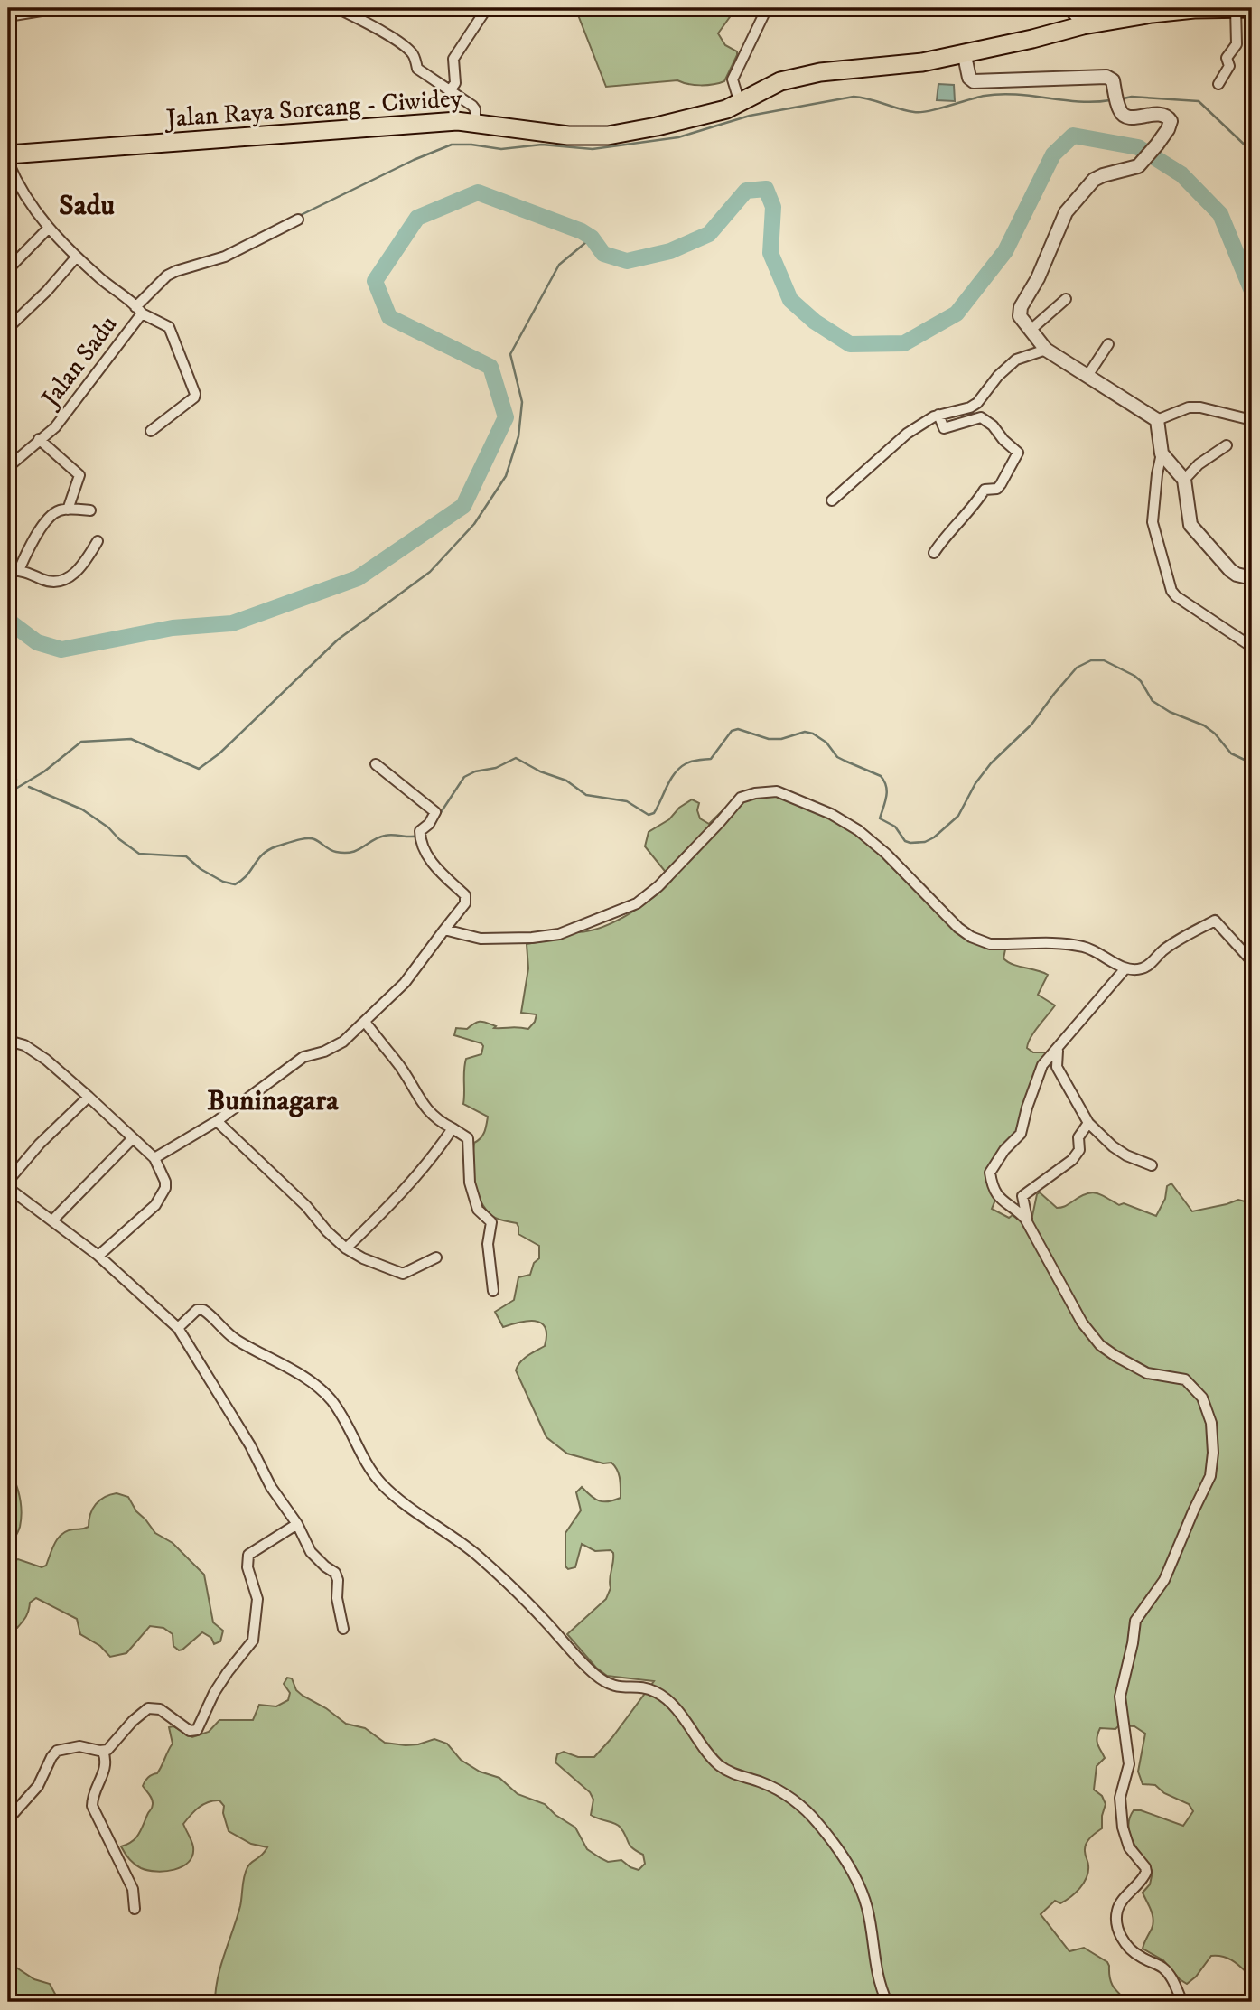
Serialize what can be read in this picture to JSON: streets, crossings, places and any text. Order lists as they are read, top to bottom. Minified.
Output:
{"streets":{"highway":["Jalan Raya Soreang - Ciwidey"],"street":["Jalan Sadu"]},"districts":["Sadu","Buninagara"]}
